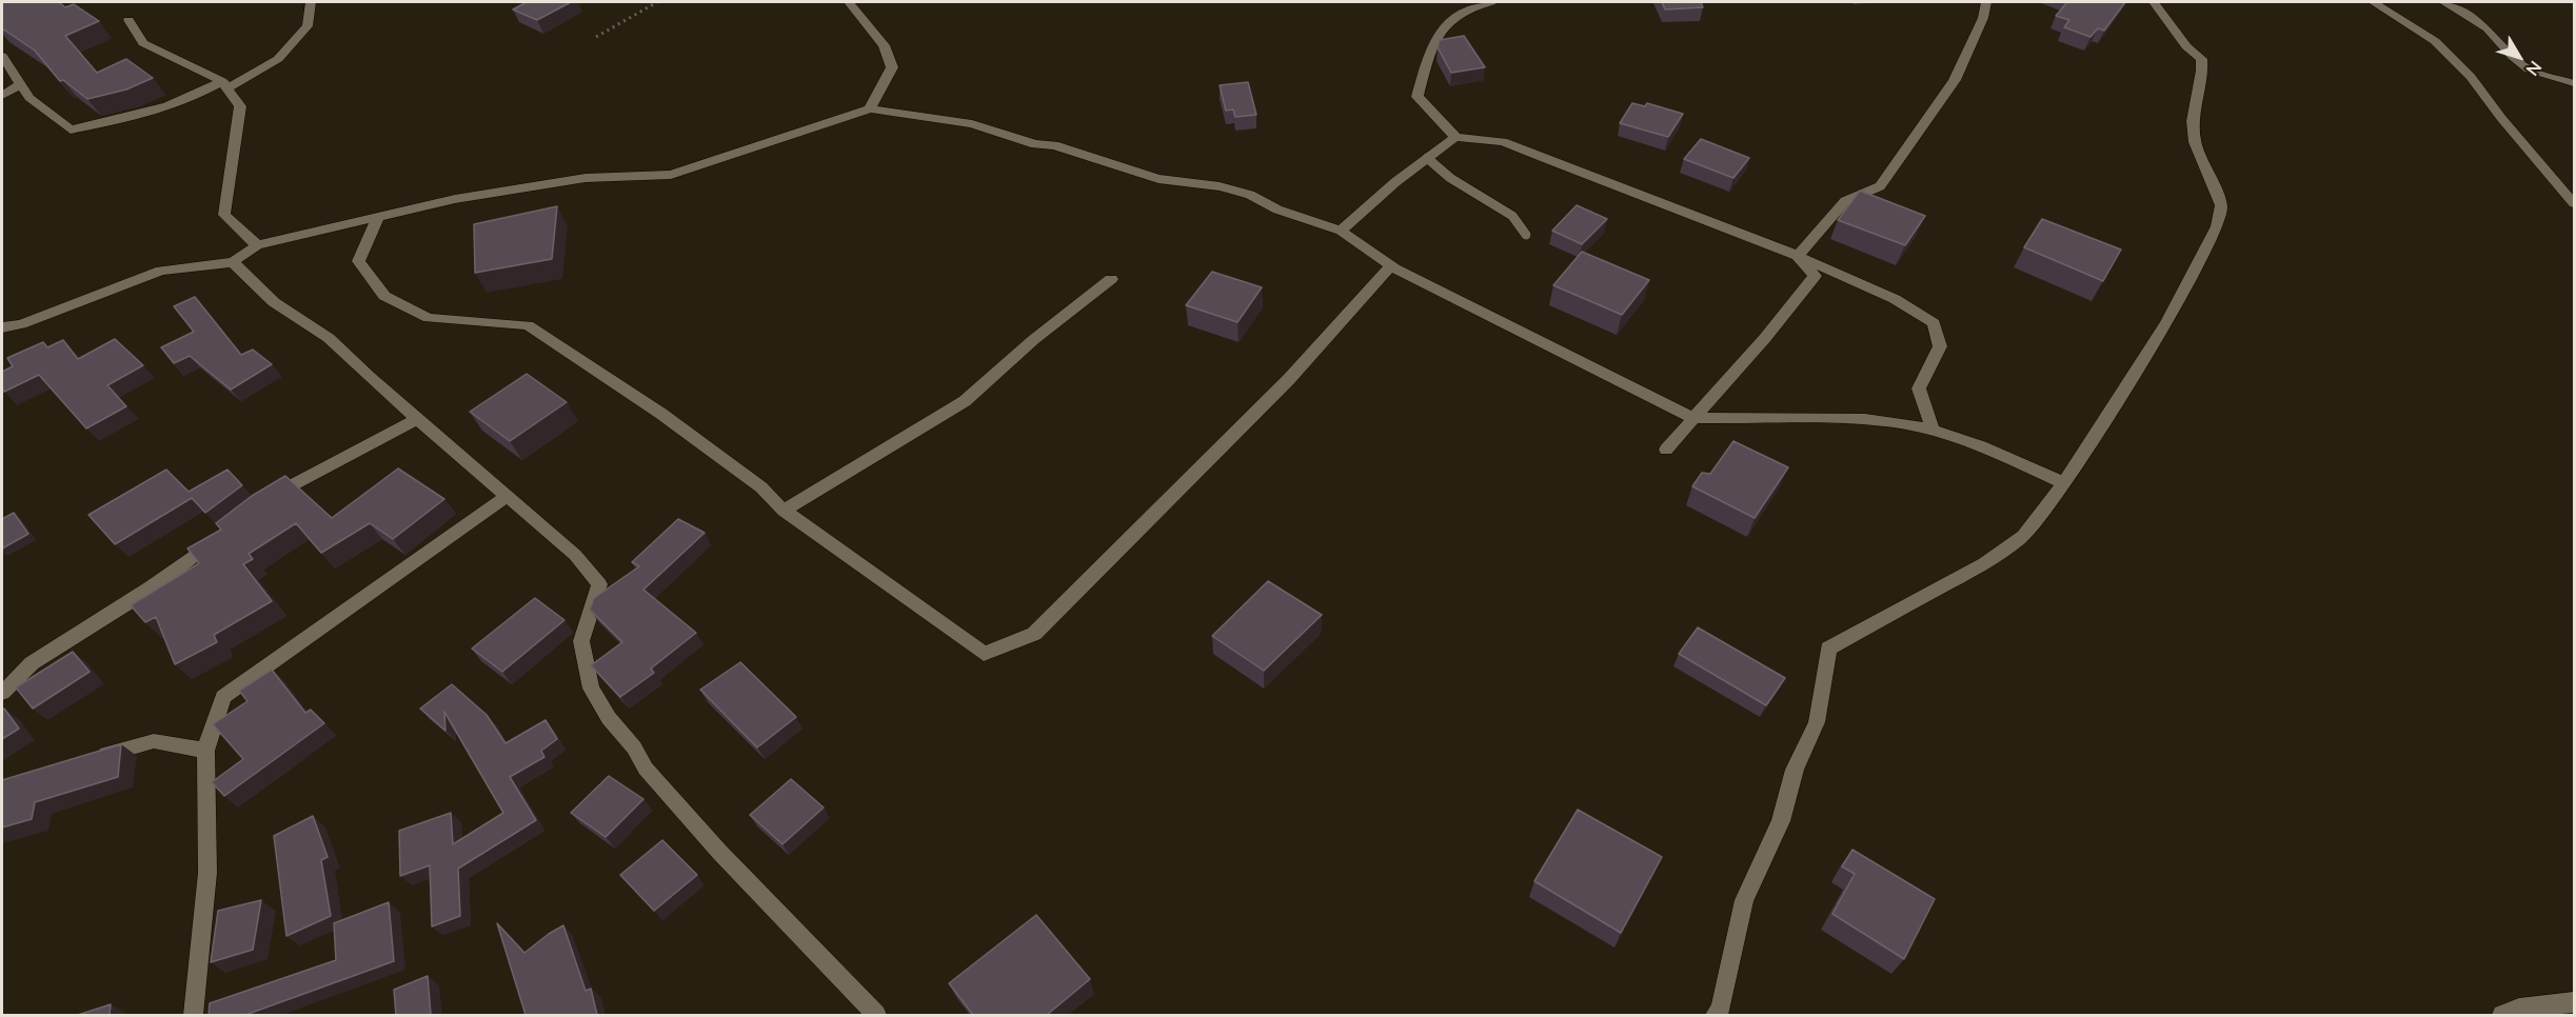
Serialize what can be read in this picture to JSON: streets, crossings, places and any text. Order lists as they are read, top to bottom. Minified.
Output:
{"north":"bottom right"}
